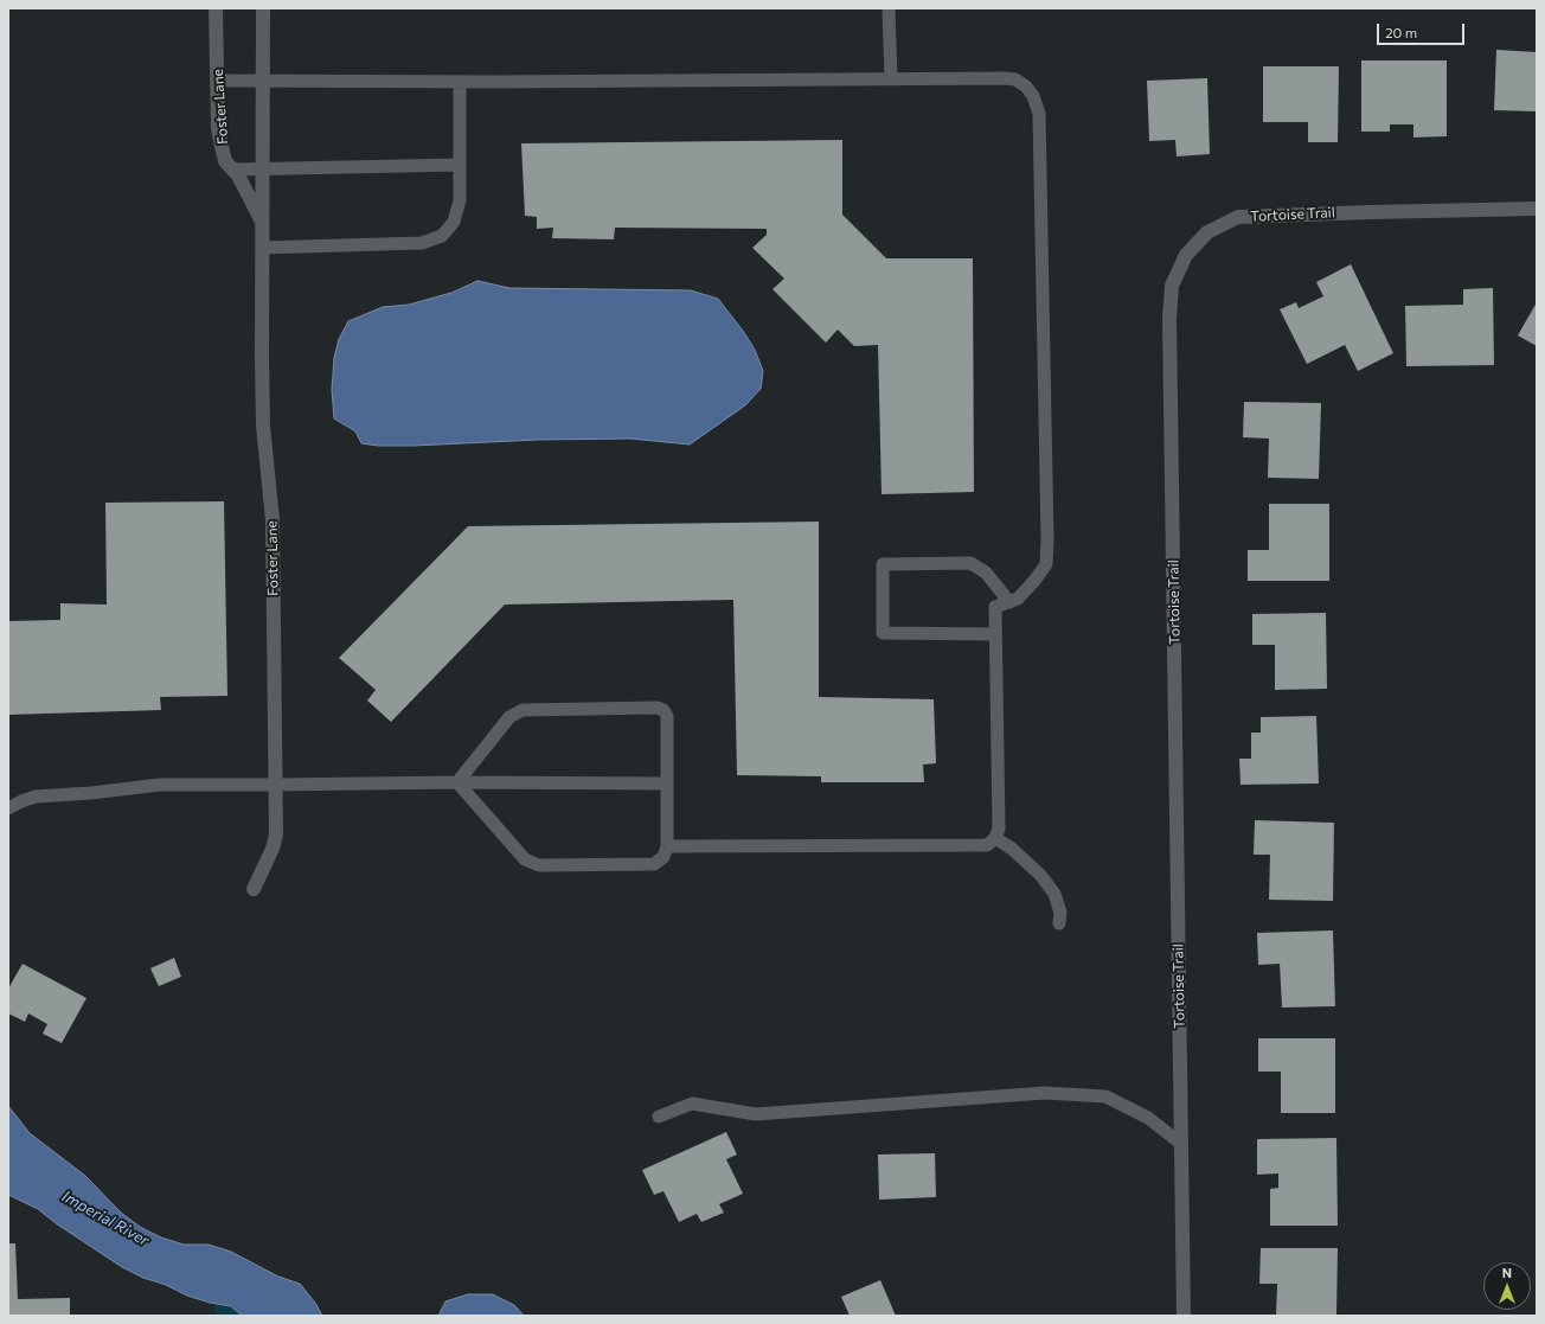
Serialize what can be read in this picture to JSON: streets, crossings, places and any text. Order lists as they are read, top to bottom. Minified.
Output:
{"streets":{"street":["Foster Lane","Tortoise Trail"]},"water":["Imperial River"],"scale_bar":"20 m","north":"top"}
